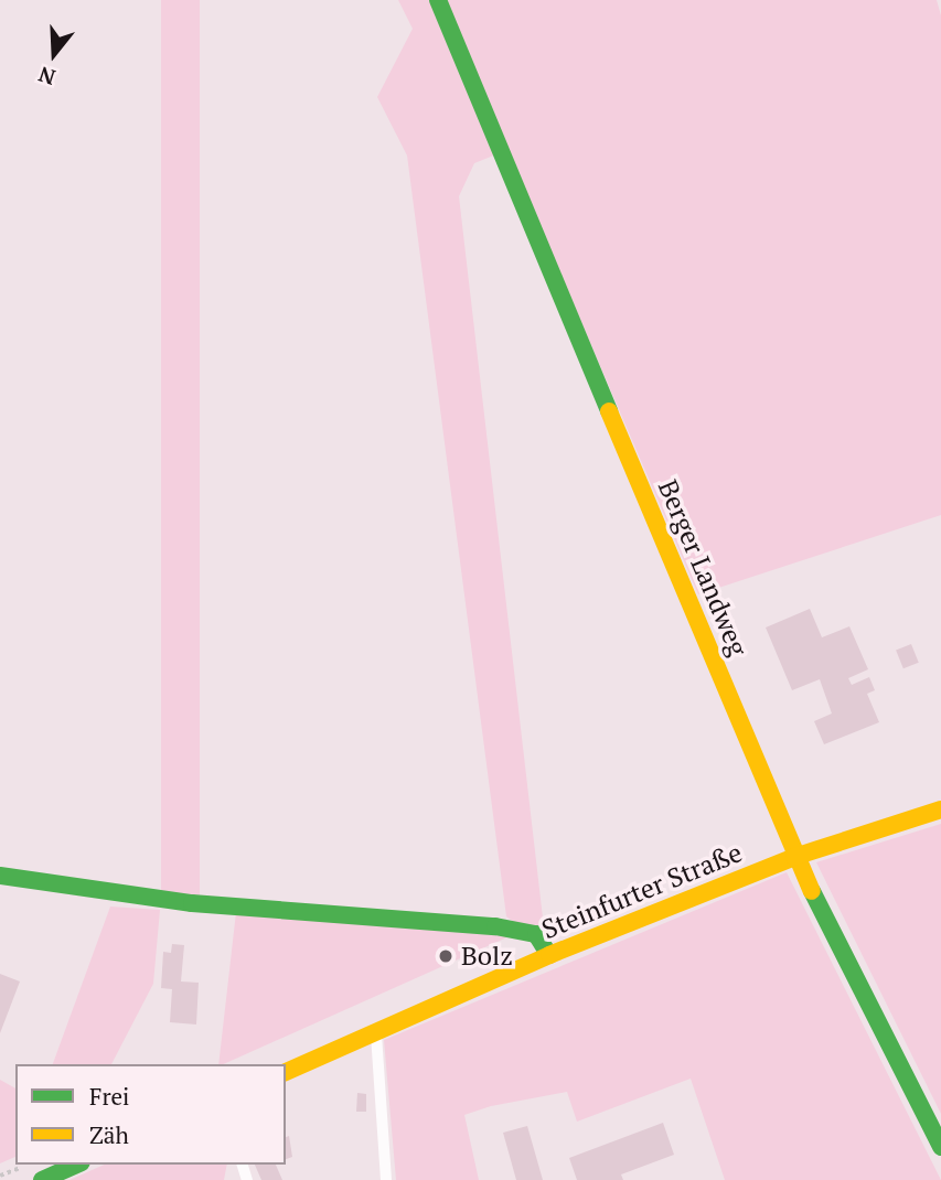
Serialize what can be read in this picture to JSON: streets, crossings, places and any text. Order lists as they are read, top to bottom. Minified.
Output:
{"streets":{"street":["Berger Landweg","Steinfurter Straße"]},"crossings":[["Berger Landweg","Steinfurter Straße"]],"places":["Bolz"],"legend":["Frei","Zäh"],"north":"bottom"}
